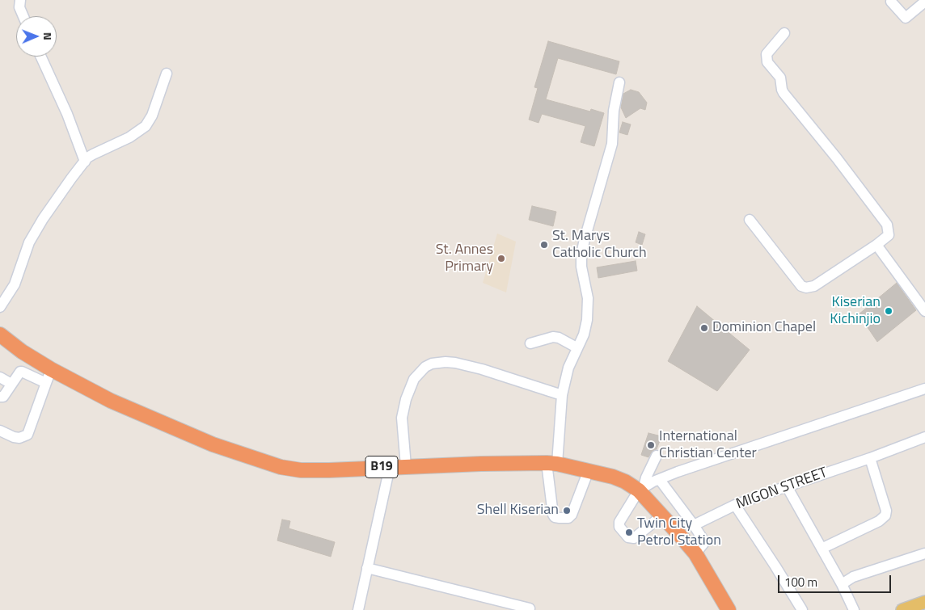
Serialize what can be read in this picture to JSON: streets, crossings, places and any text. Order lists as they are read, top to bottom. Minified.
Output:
{"streets":{"highway":["B19"],"street":["MIGON STREET"]},"places":["St. Marys Catholic Church","St. Annes Primary","Kiserian Kichinjio","Dominion Chapel","International Christian Center","Shell Kiserian","Twin City Petrol Station"],"scale_bar":"100 m","north":"right"}
